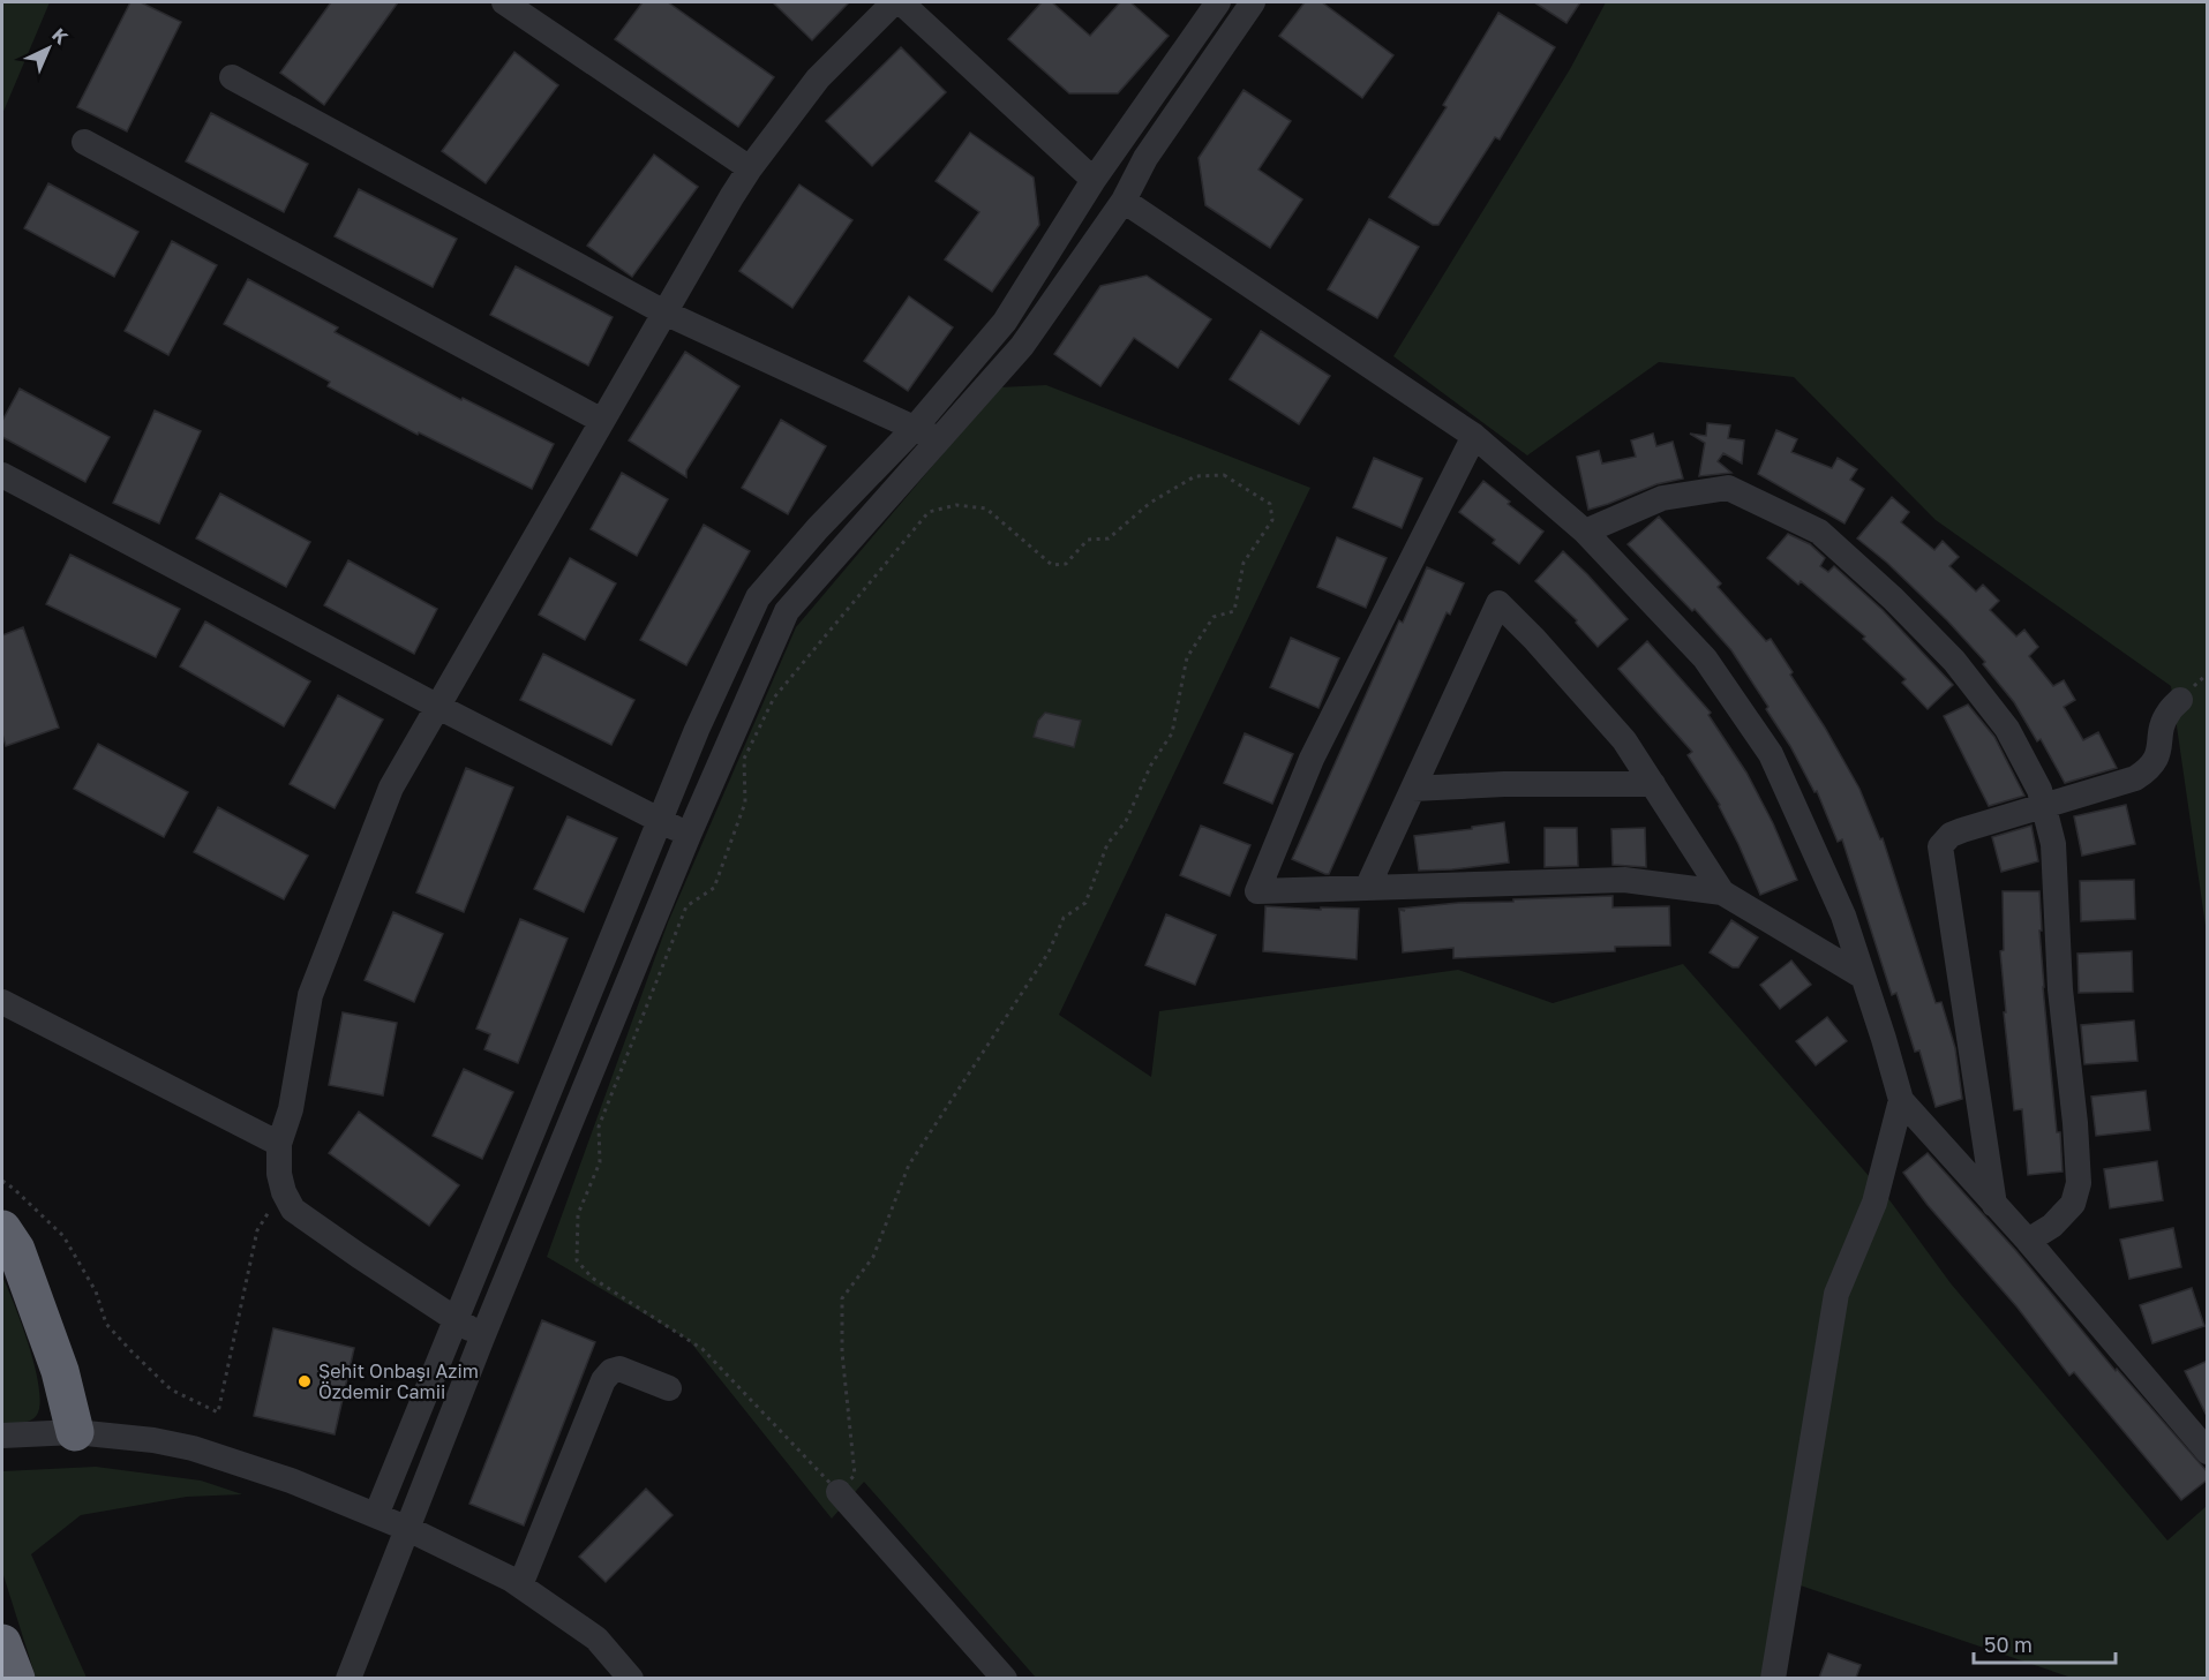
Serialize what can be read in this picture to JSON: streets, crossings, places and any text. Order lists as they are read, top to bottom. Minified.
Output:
{"places":["Şehit Onbaşı Azim Özdemir Camii"],"scale_bar":"50 m","north":"top right"}
